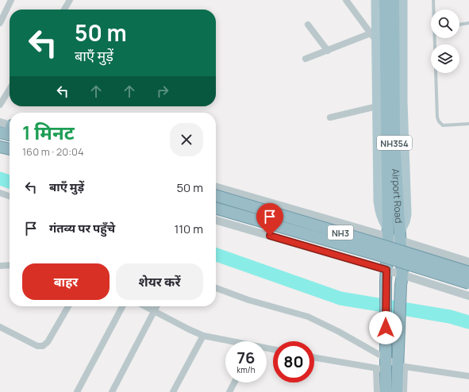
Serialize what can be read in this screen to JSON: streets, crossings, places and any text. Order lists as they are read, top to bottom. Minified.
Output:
{"streets":{"highway":["NH354","Airport Road","NH3"]},"page":{"turn":["50 m","बाएँ मुड़ें"],"heading":["1 मिनट","160 m · 20:04"],"list":[{"name":"बाएँ मुड़ें","value":"50 m"},{"name":"गंतव्य पर पहुँचे","value":"110 m"}],"buttons":["बाहर","शेयर करें"],"speed":"76 km/h","limit":"80"}}
